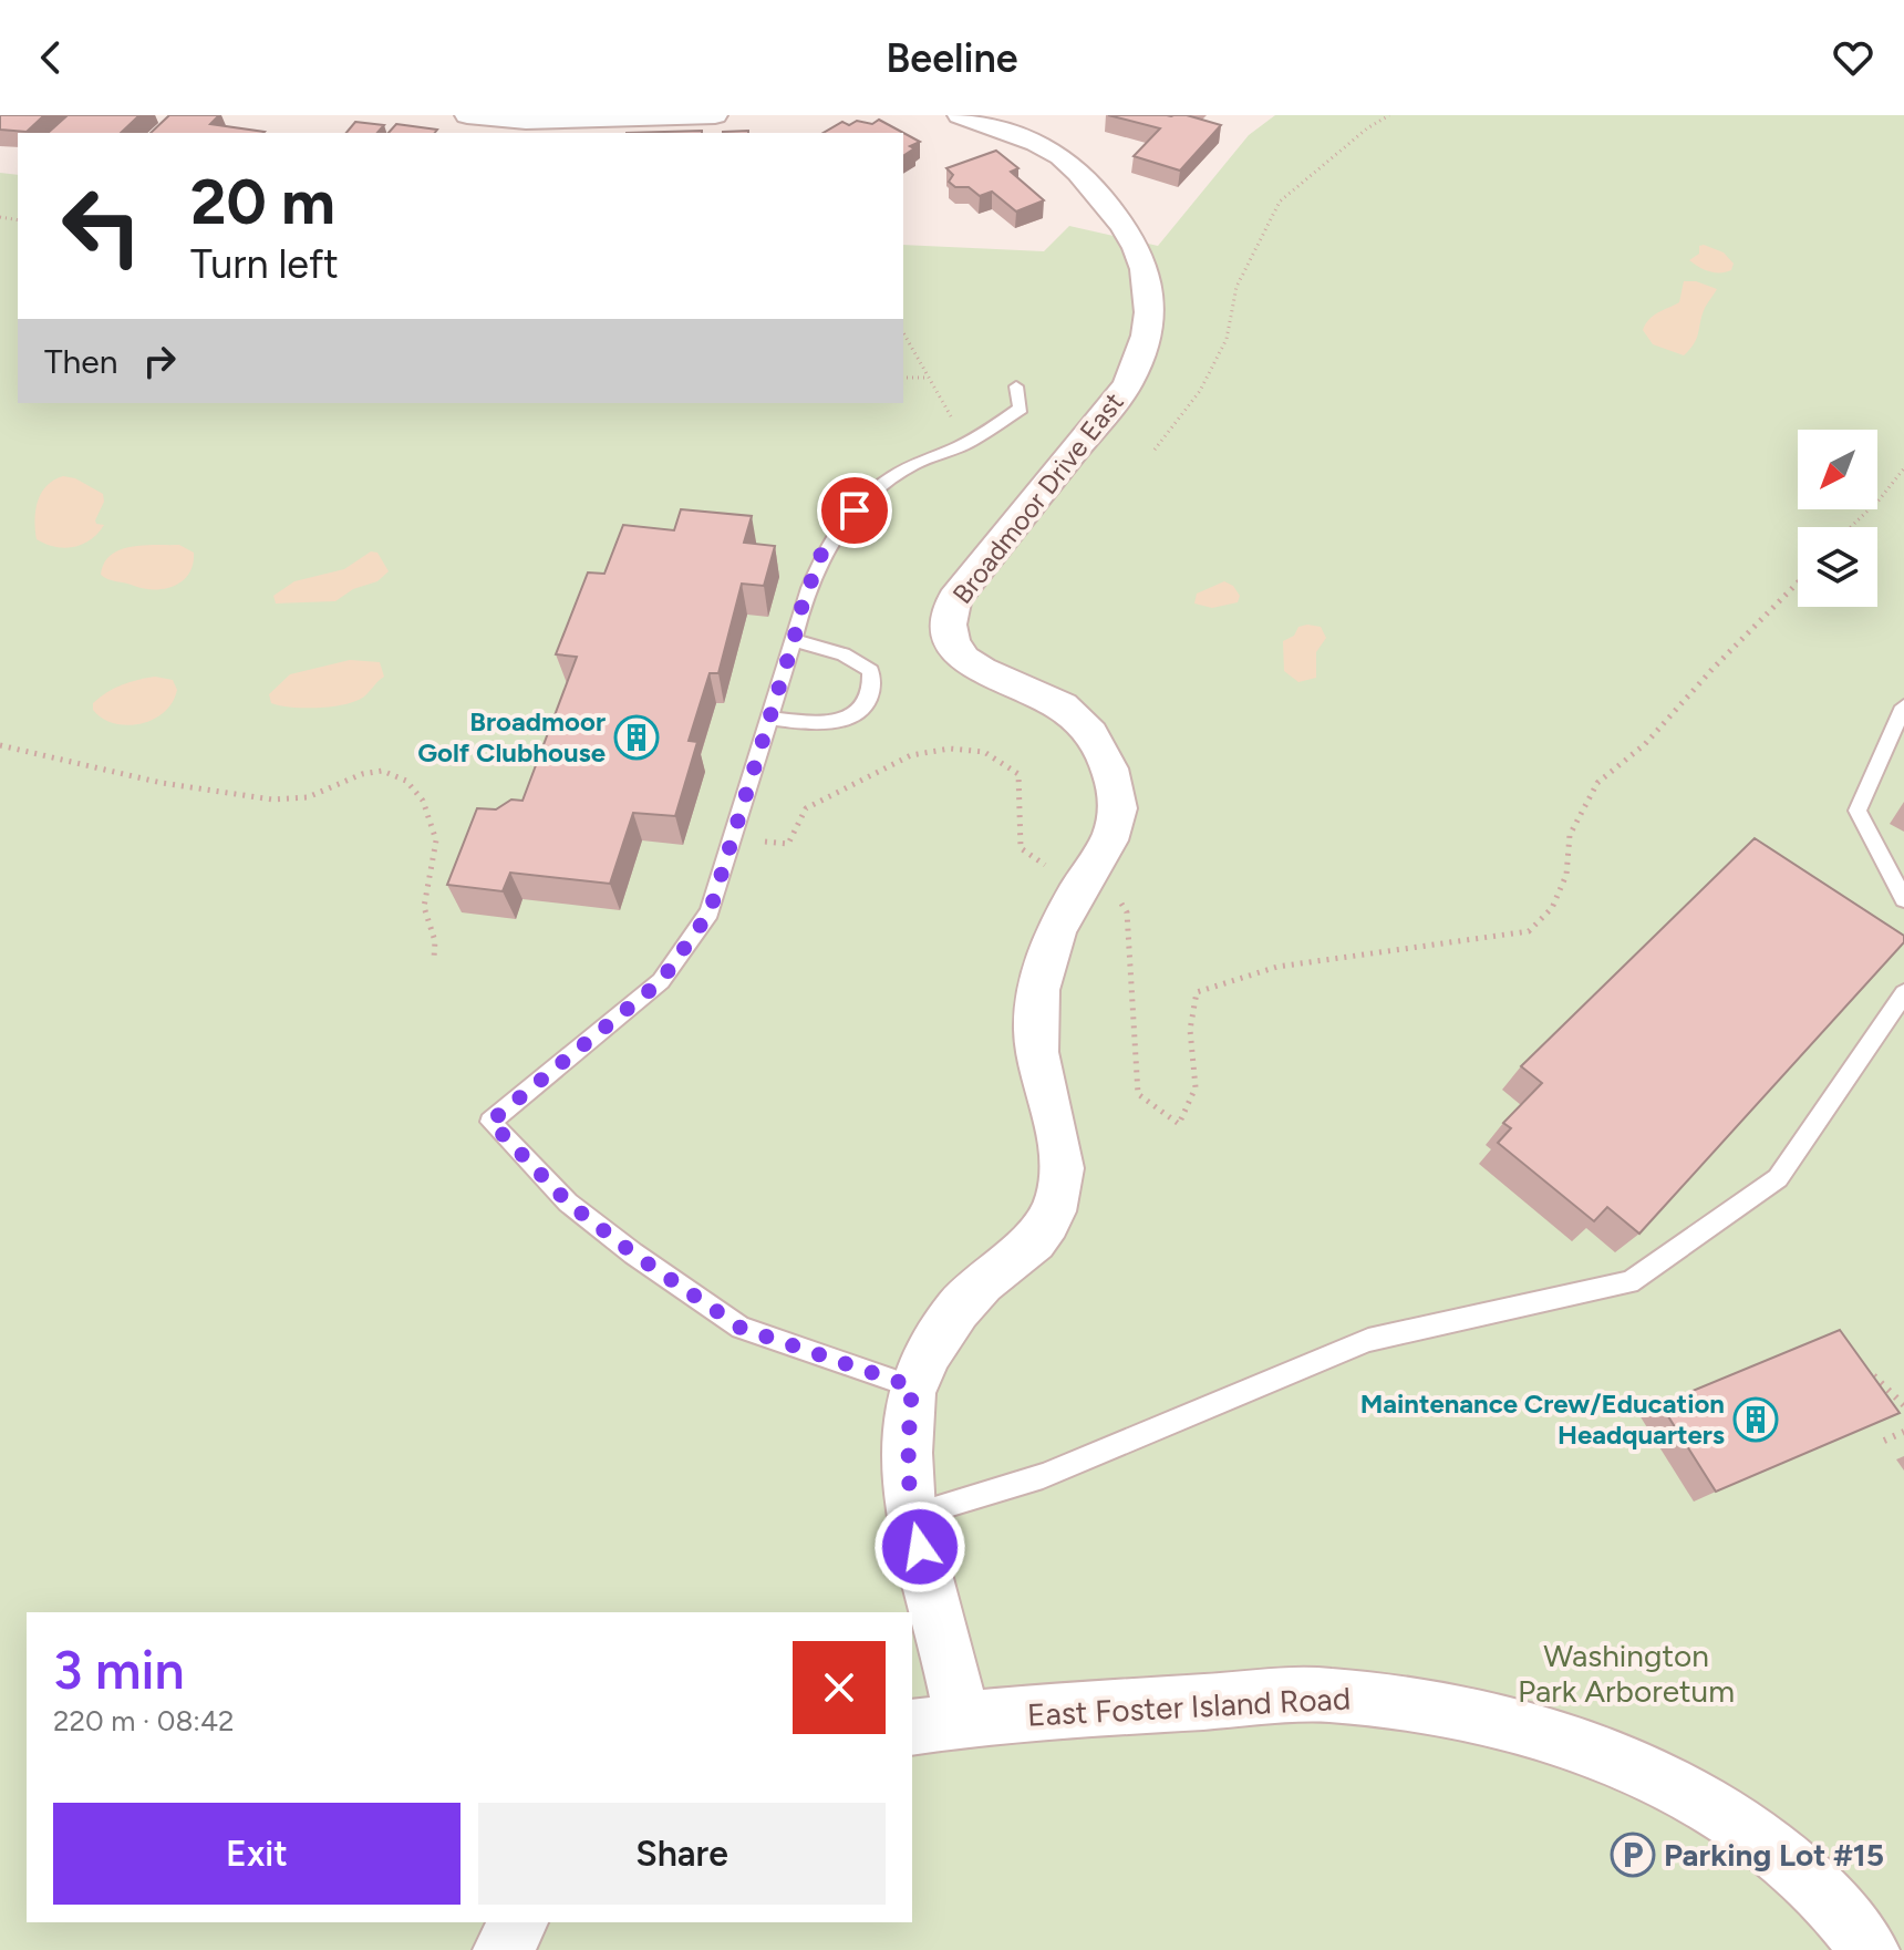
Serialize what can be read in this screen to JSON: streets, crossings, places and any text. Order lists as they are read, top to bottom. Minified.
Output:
{"streets":{"street":["Broadmoor Drive East","East Foster Island Road"]},"crossings":[["Broadmoor Drive East","East Foster Island Road"]],"parks":["Washington Park Arboretum"],"places":{"building":["Broadmoor Golf Clubhouse","Maintenance Crew/Education Headquarters"],"parking":["Parking Lot #15"]},"north":"bottom left","page":{"header":"Beeline","turn":["20 m","Turn left"],"then":"Then","heading":["3 min","220 m · 08:42"],"buttons":["Exit","Share"]}}
